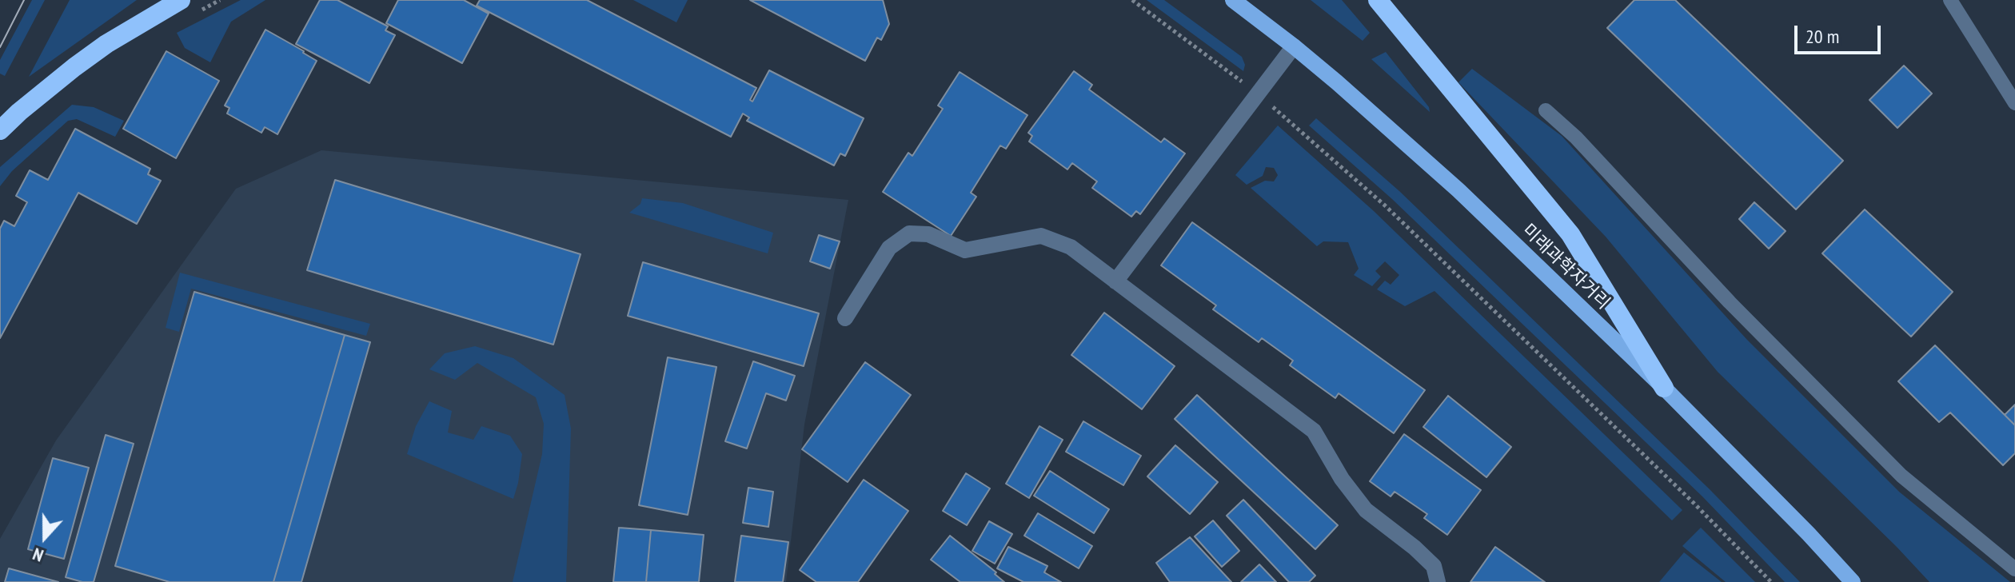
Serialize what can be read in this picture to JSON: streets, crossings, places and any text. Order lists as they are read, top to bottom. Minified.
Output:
{"streets":{"main road":["미래과학자거리"]},"scale_bar":"20 m","north":"bottom"}
